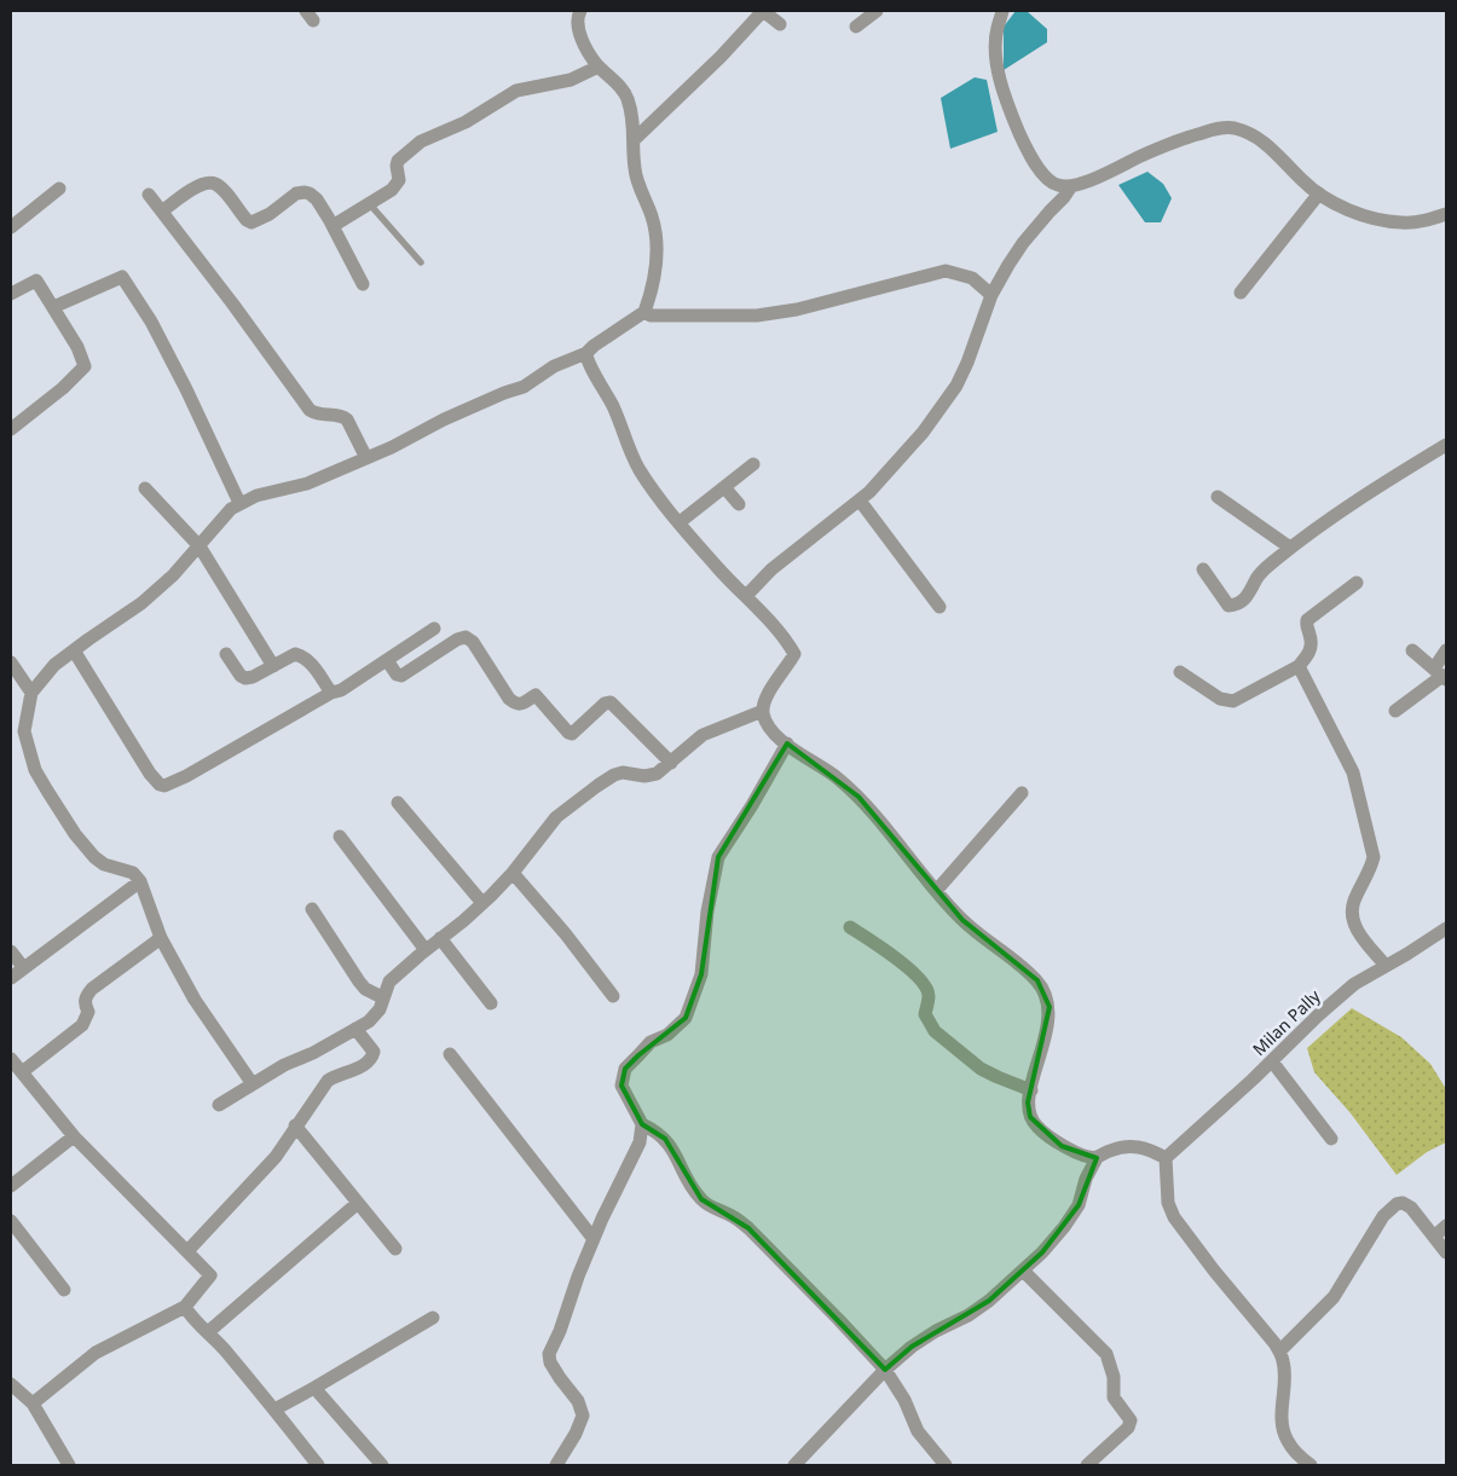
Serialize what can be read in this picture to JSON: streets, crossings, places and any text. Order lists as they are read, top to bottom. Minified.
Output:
{"streets":{"street":["Milan Pally"]}}
